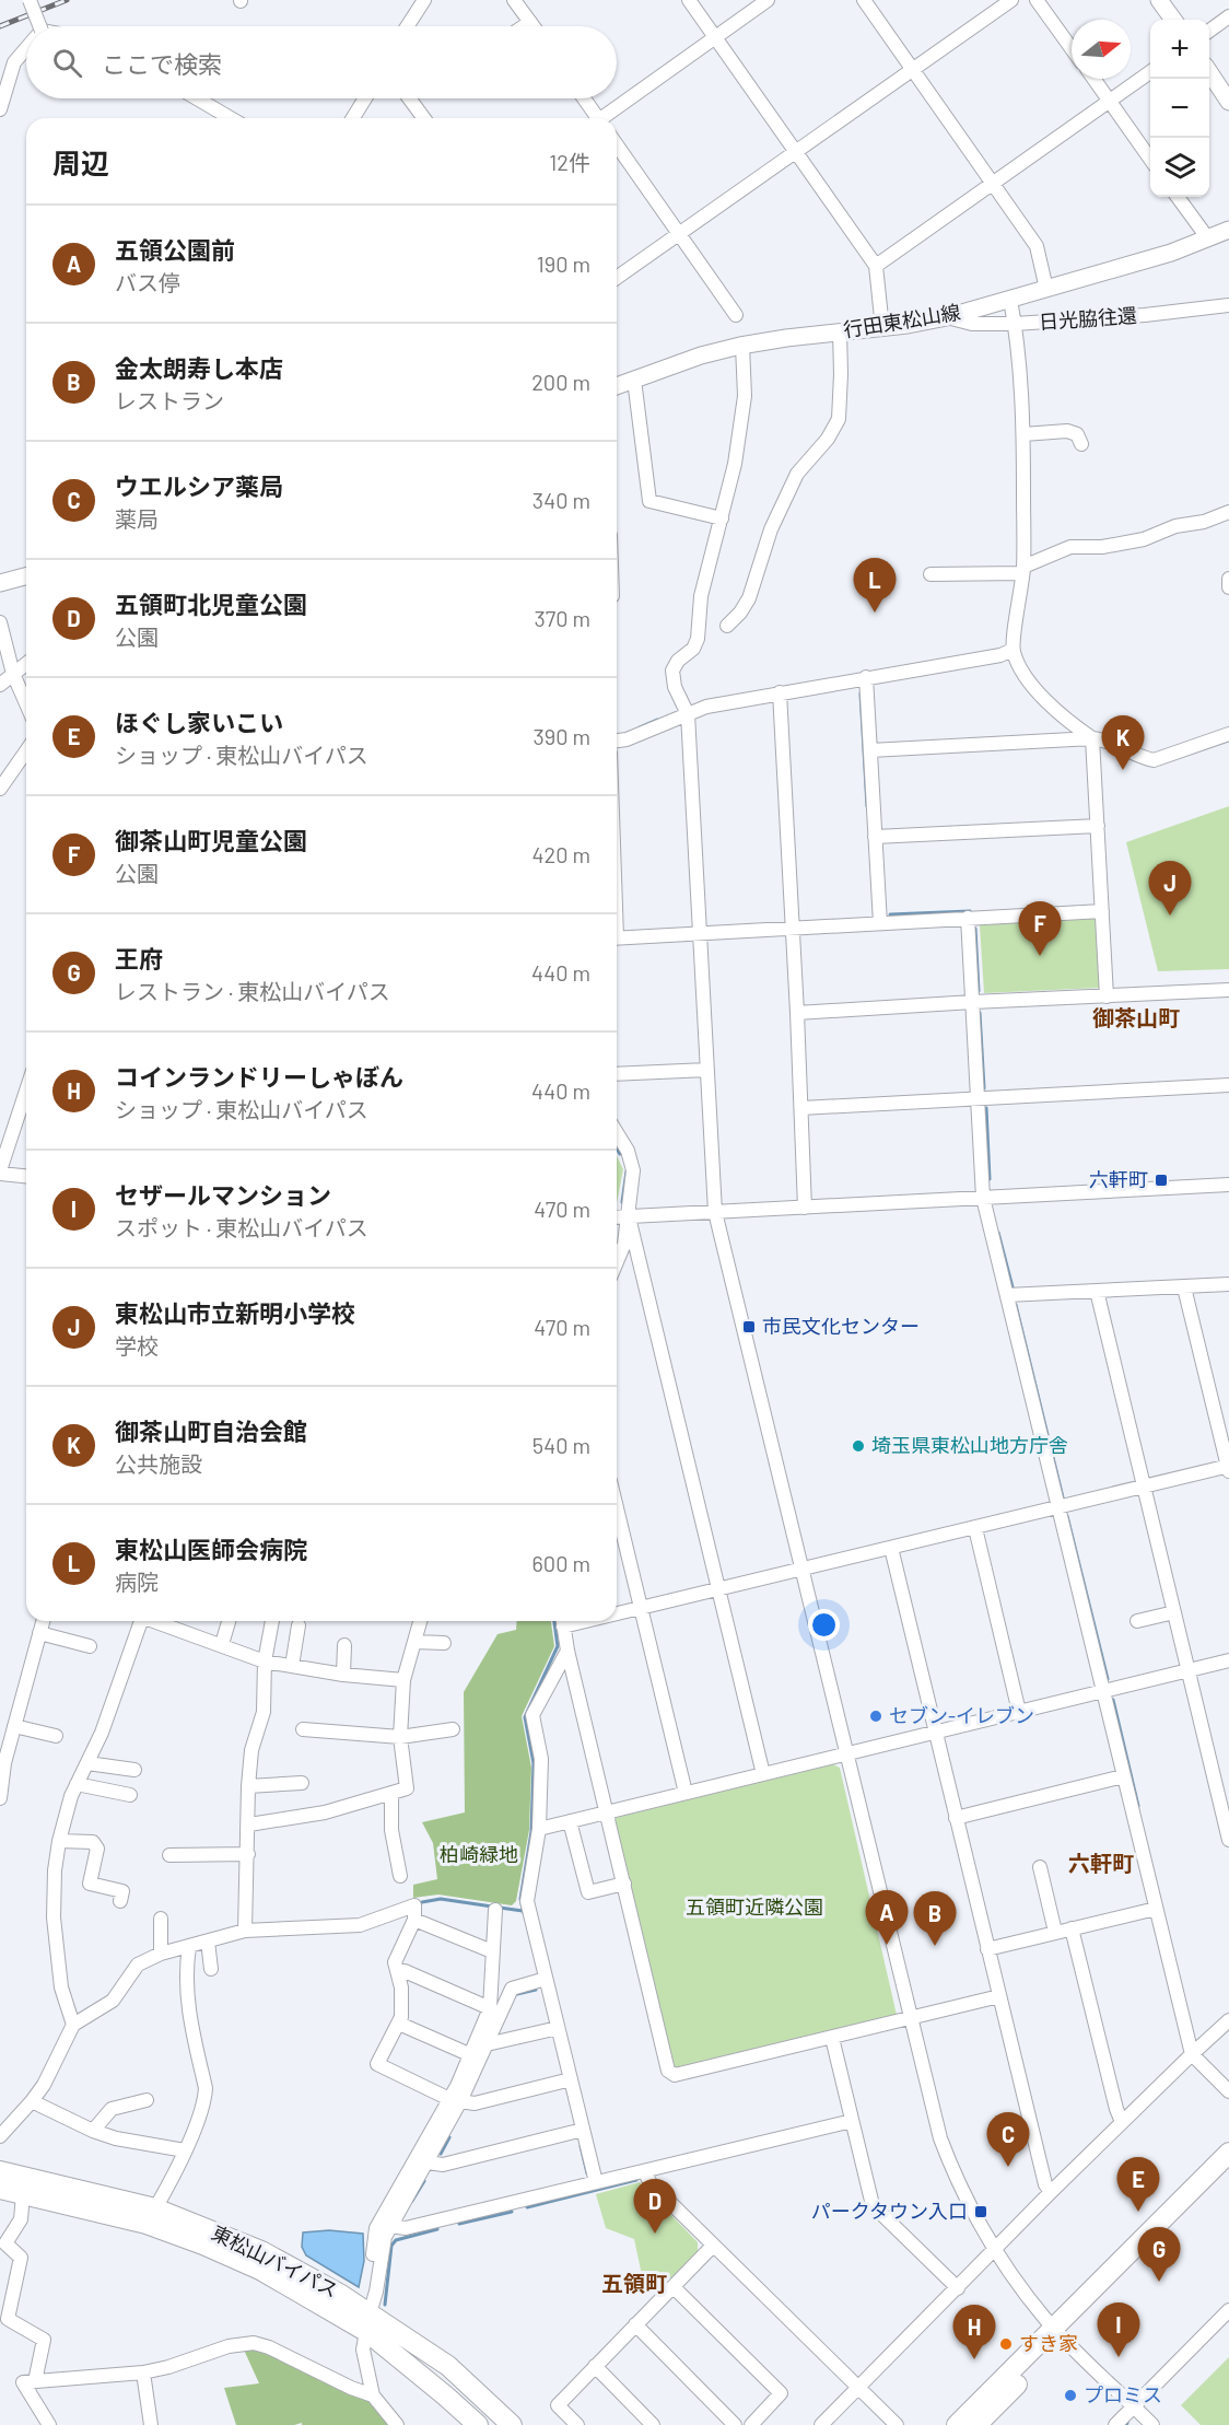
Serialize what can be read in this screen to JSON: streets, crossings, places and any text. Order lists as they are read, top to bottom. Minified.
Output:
{"streets":{"highway":["東松山バイパス"],"main road":["行田東松山線"],"street":["日光脇往還"]},"crossings":[["日光脇往還","行田東松山線"]],"districts":["御茶山町","六軒町","五領町"],"parks":["柏崎緑地","五領町近隣公園"],"places":{"transit":["六軒町","市民文化センター","パークタウン入口"],"other":["埼玉県東松山地方庁舎","セブン-イレブン","すき家","プロミス"]},"north":"right","page":{"map_buttons":["+","−"],"search":"ここで検索","heading":["周辺","12件"],"list":[{"mark":"A","name":"五領公園前","note":"バス停","value":"190 m"},{"mark":"B","name":"金太朗寿し本店","note":"レストラン","value":"200 m"},{"mark":"C","name":"ウエルシア薬局","note":"薬局","value":"340 m"},{"mark":"D","name":"五領町北児童公園","note":"公園","value":"370 m"},{"mark":"E","name":"ほぐし家いこい","note":"ショップ · 東松山バイパス","value":"390 m"},{"mark":"F","name":"御茶山町児童公園","note":"公園","value":"420 m"},{"mark":"G","name":"王府","note":"レストラン · 東松山バイパス","value":"440 m"},{"mark":"H","name":"コインランドリーしゃぼん","note":"ショップ · 東松山バイパス","value":"440 m"},{"mark":"I","name":"セザールマンション","note":"スポット · 東松山バイパス","value":"470 m"},{"mark":"J","name":"東松山市立新明小学校","note":"学校","value":"470 m"},{"mark":"K","name":"御茶山町自治会館","note":"公共施設","value":"540 m"},{"mark":"L","name":"東松山医師会病院","note":"病院","value":"600 m"}],"pins":["L","K","J","F","A","B","C","E","D","G","I","H"]}}
